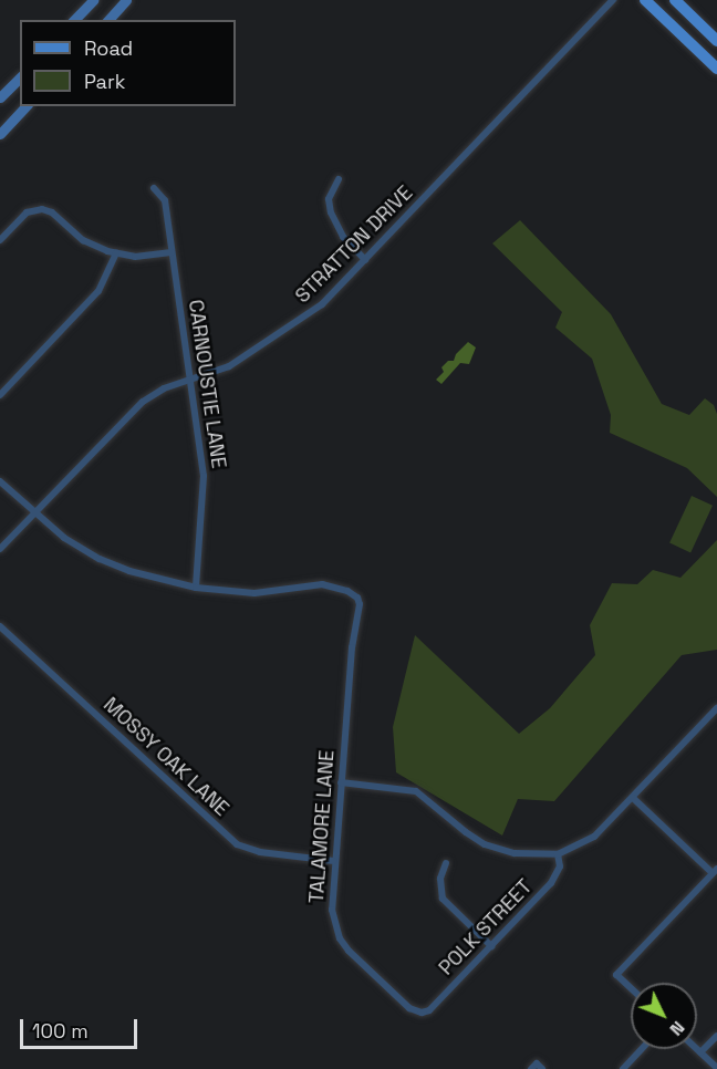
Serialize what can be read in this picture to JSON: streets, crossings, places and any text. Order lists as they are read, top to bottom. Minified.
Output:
{"streets":{"street":["STRATTON DRIVE","CARNOUSTIE LANE","MOSSY OAK LANE","TALAMORE LANE","POLK STREET"]},"crossings":[["STRATTON DRIVE","CARNOUSTIE LANE"],["CARNOUSTIE LANE","TALAMORE LANE"],["MOSSY OAK LANE","TALAMORE LANE"],["TALAMORE LANE","POLK STREET"]],"legend":["Road","Park"],"scale_bar":"100 m","north":"bottom right"}
